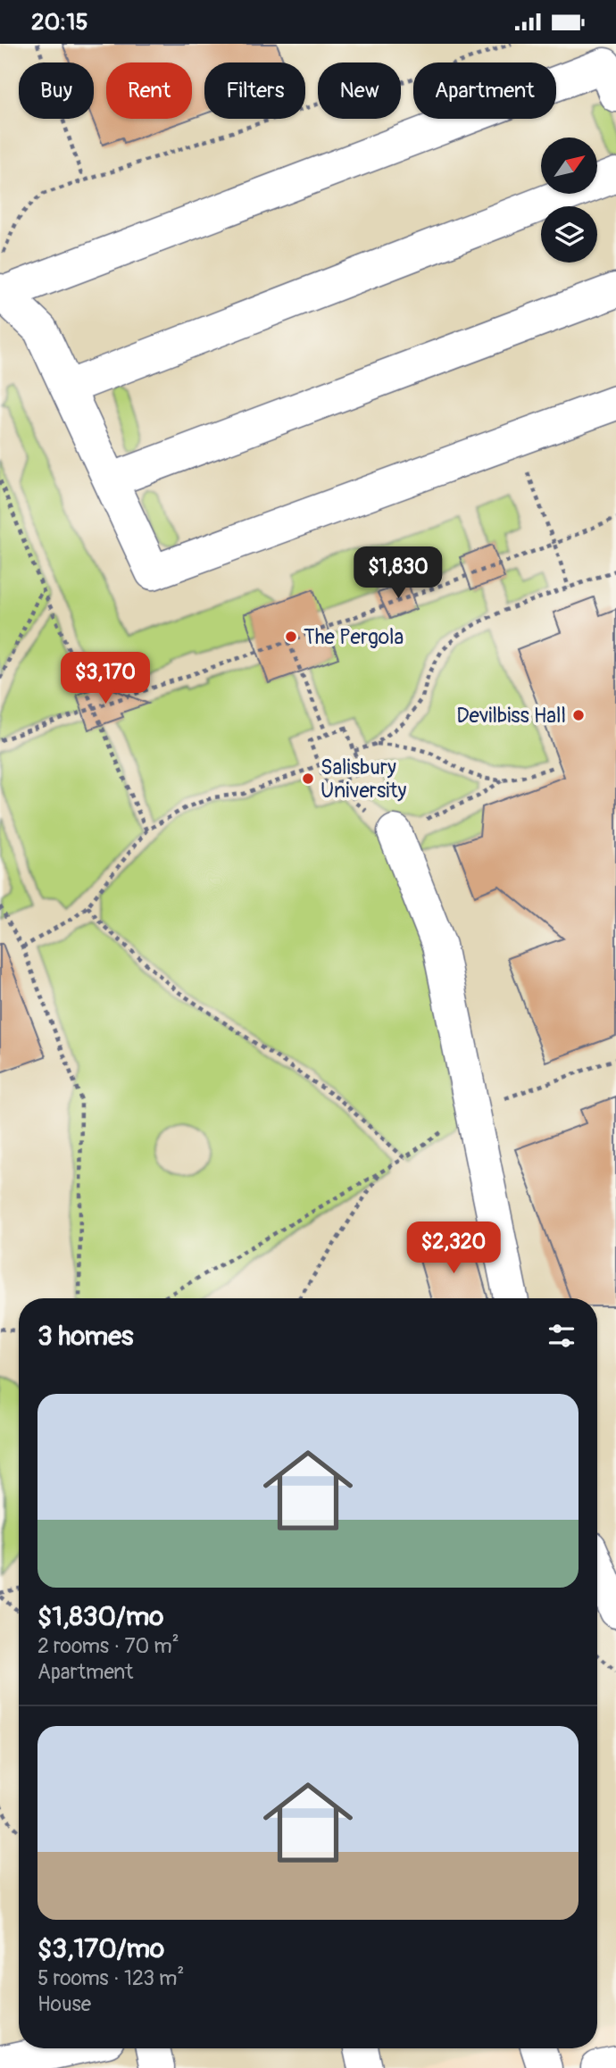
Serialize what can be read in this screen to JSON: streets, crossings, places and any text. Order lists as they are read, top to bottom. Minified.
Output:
{"places":["The Pergola","Devilbiss Hall","Salisbury University"],"north":"top right","page":{"status":"20:15","chip":["Buy","Rent","Filters","New","Apartment"],"price":["$1,830","$3,170","$2,320"],"heading":"3 homes","list":[{"name":"$1,830/mo","note":"2 rooms · 70 m² · Apartment"},{"name":"$3,170/mo","note":"5 rooms · 123 m² · House"}]}}
